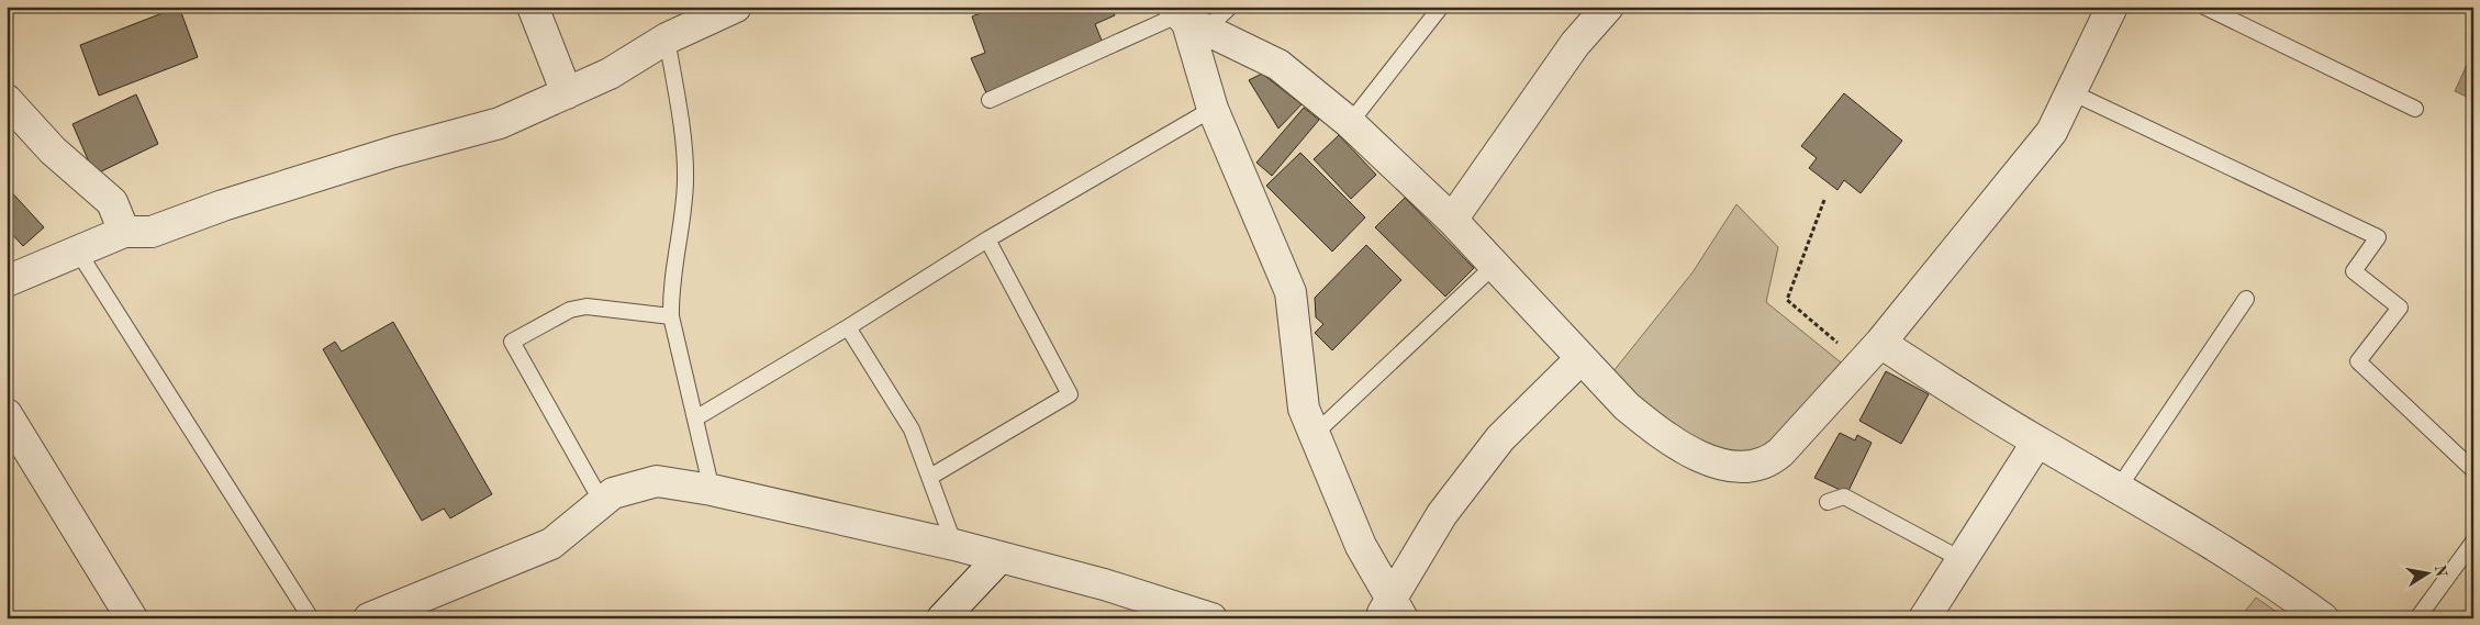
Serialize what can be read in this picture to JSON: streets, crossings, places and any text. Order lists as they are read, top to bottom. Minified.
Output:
{"north":"right"}
